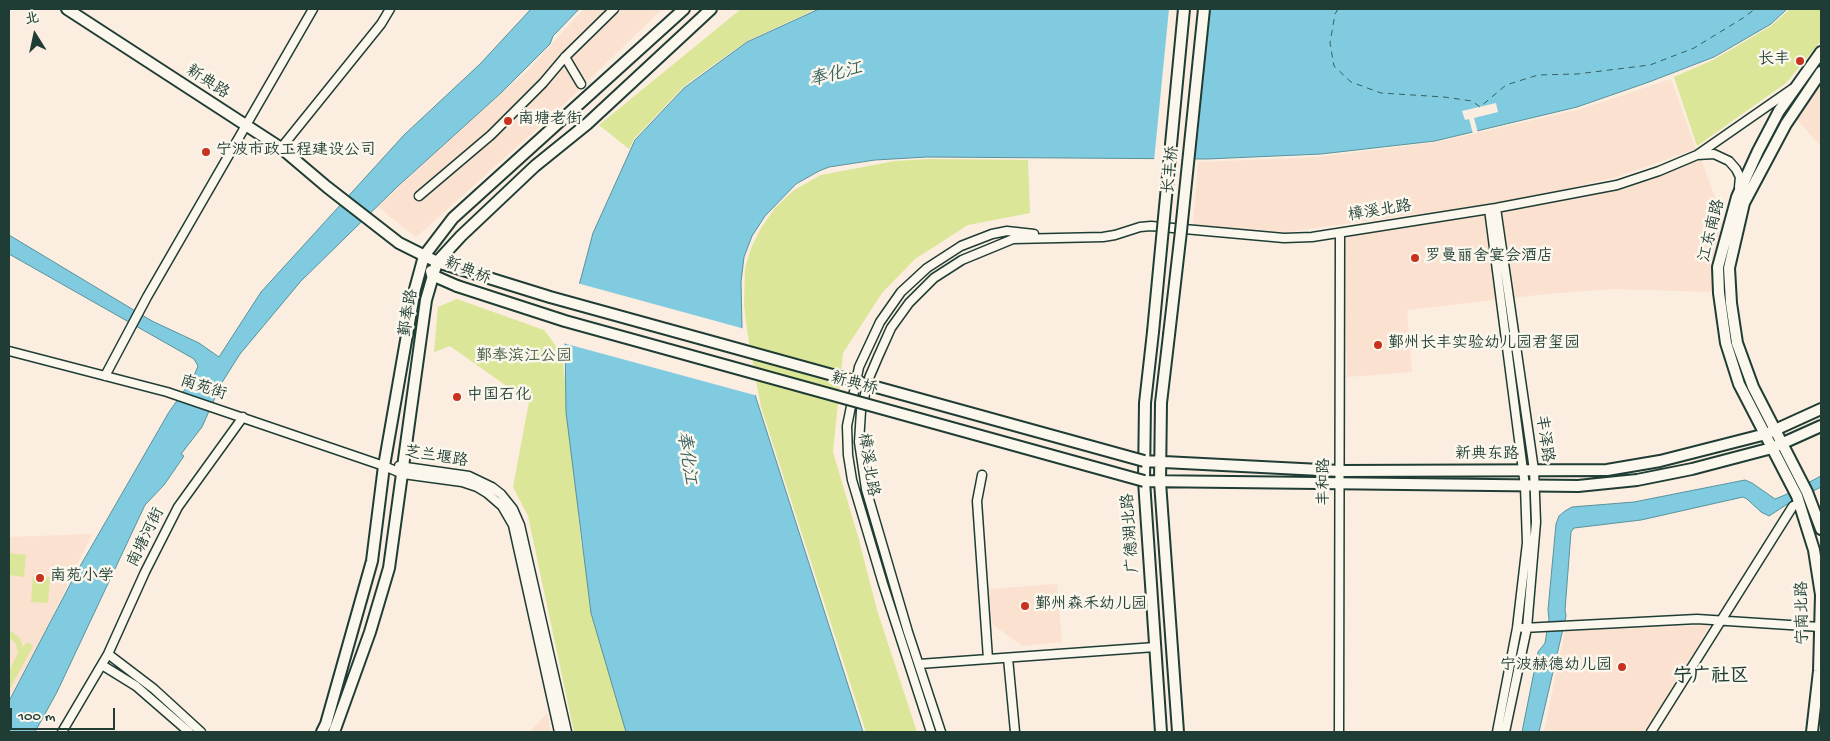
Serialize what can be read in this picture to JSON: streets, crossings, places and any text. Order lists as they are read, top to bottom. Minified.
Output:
{"streets":{"main road":["新典路","长丰桥","江东南路","新典桥","鄞奉路","新典东路","广德湖北路","宁南北路"],"street":["樟溪北路","南苑街","丰泽路","芝兰堰路","丰和路","南塘河街"]},"crossings":[["新典路","新典桥"],["新典路","鄞奉路"],["长丰桥","广德湖北路"],["樟溪北路","江东南路"],["樟溪北路","丰泽路"],["樟溪北路","丰和路"],["江东南路","新典东路"],["江东南路","宁南北路"],["新典桥","鄞奉路"],["新典桥","新典东路"],["新典桥","广德湖北路"],["鄞奉路","南苑街"],["鄞奉路","芝兰堰路"],["南苑街","芝兰堰路"],["南苑街","南塘河街"],["丰泽路","新典东路"],["新典东路","丰和路"],["新典东路","广德湖北路"]],"districts":["宁广社区"],"water":["奉化江"],"parks":["鄞奉滨江公园"],"places":["长丰","南塘老街","宁波市政工程建设公司","罗曼丽舍宴会酒店","鄞州长丰实验幼儿园君玺园","中国石化","南苑小学","鄞州森禾幼儿园","宁波赫德幼儿园"],"scale_bar":"100 m","north":"top"}
